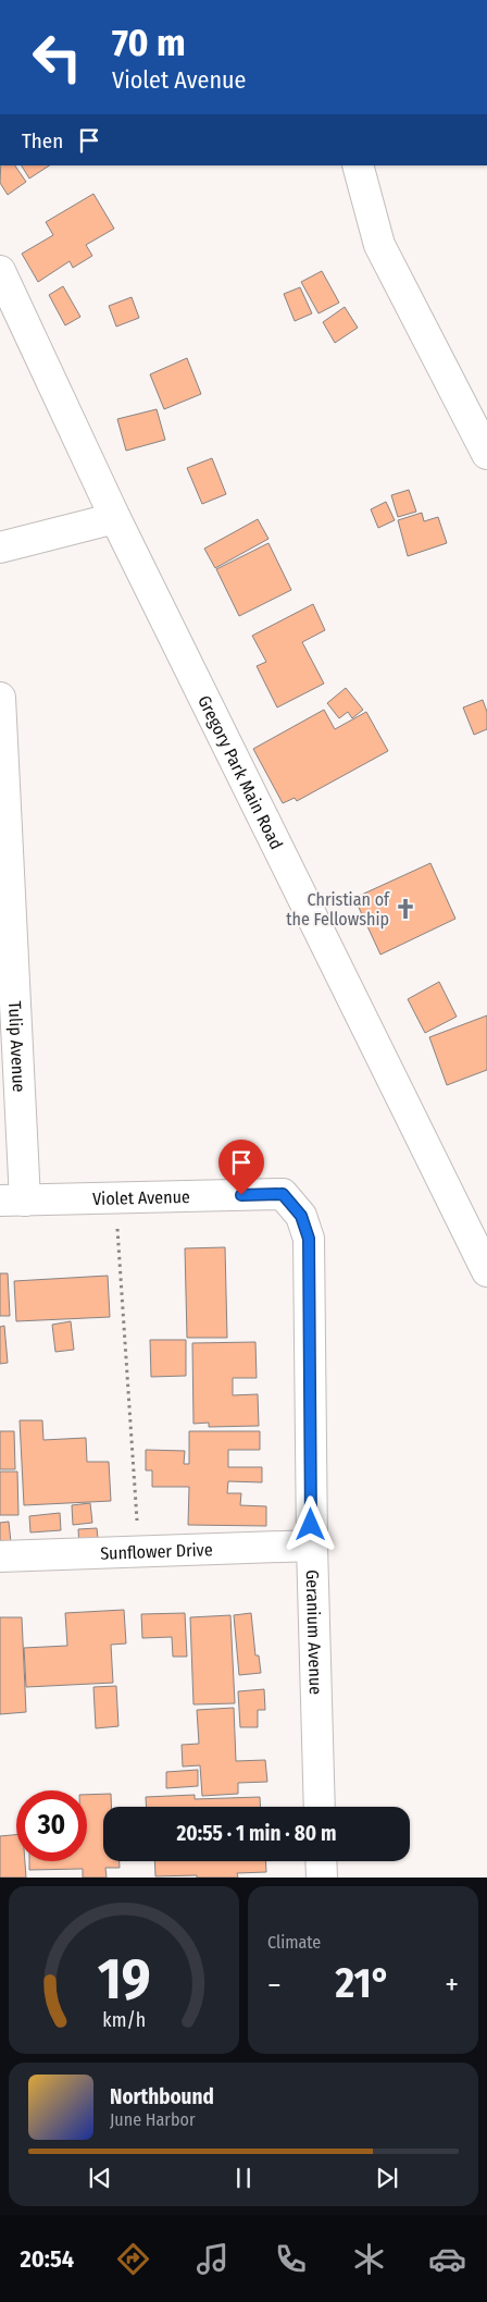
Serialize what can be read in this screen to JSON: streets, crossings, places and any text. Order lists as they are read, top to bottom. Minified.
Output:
{"streets":{"street":["Gregory Park Main Road","Tulip Avenue","Violet Avenue","Sunflower Drive","Geranium Avenue"]},"crossings":[["Tulip Avenue","Violet Avenue"],["Violet Avenue","Geranium Avenue"],["Sunflower Drive","Geranium Avenue"]],"places":{"church":["Christian of the Fellowship"]},"page":{"turn":["70 m","Violet Avenue"],"then":"Then","limit":"30","trip":"20:55 · 1 min · 80 m","tile":"Climate","heat":["−","21°","+"],"song":["Northbound","June Harbor"],"tabs":"20:54","gauge":["19","km/h"]}}
